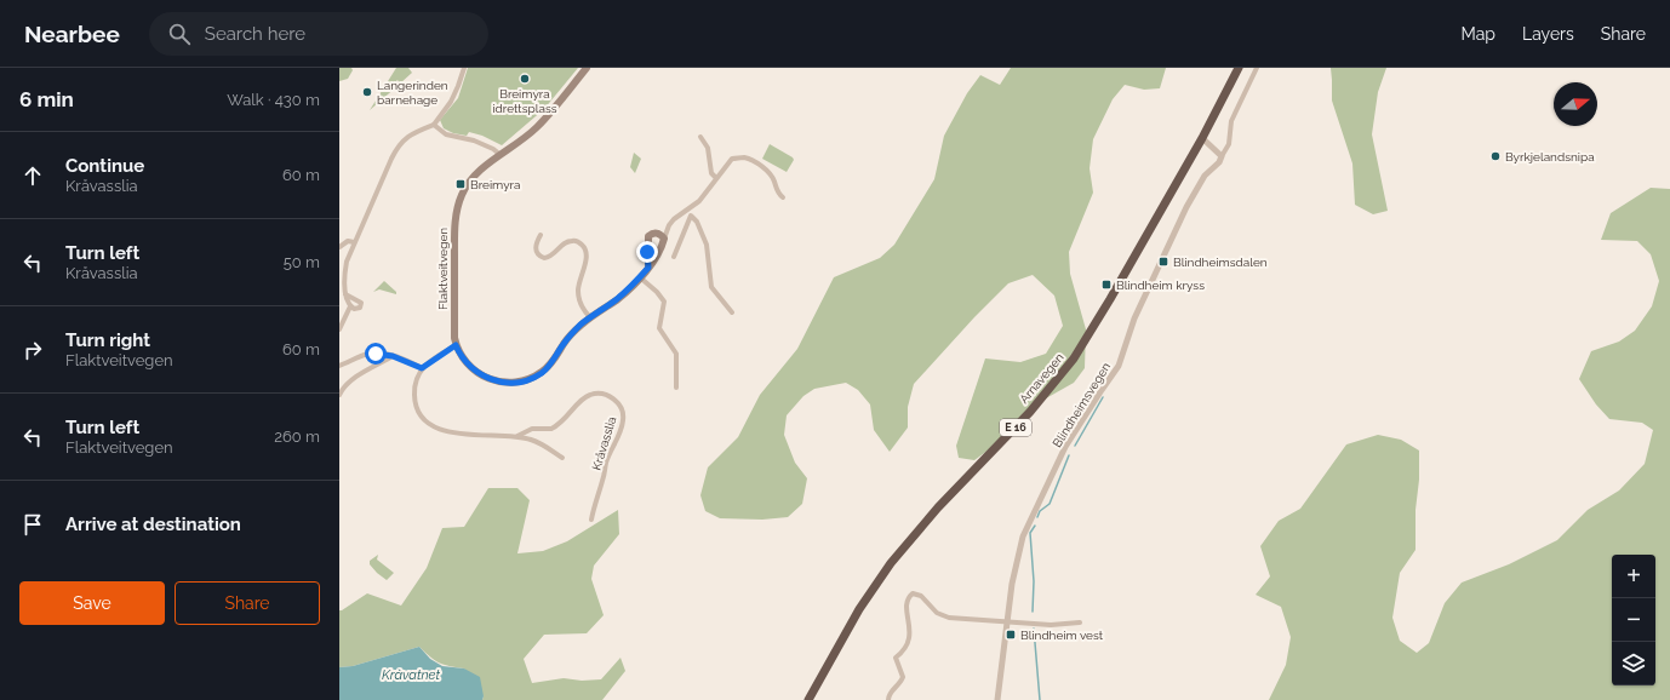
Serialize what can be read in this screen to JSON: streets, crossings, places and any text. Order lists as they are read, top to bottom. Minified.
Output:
{"streets":{"highway":["Arnavegen","E 16"],"main road":["Flaktveitvegen"],"street":["Blindheimsvegen","Kråvasslia"]},"water":["Kråvatnet"],"places":{"other":["Breimyra idrettsplass","Langerinden barnehage","Byrkjelandsnipa"],"transit":["Breimyra","Blindheimsdalen","Blindheim kryss","Blindheim vest"]},"north":"right","page":{"header":"Nearbee","search":"Search here","nav":["Map","Layers","Share"],"heading":["6 min","Walk · 430 m"],"list":[["Continue","Kråvasslia","60 m"],["Turn left","Kråvasslia","50 m"],["Turn right","Flaktveitvegen","60 m"],["Turn left","Flaktveitvegen","260 m"],"Arrive at destination"],"map_buttons":["+","−"],"buttons":["Save","Share"]}}
